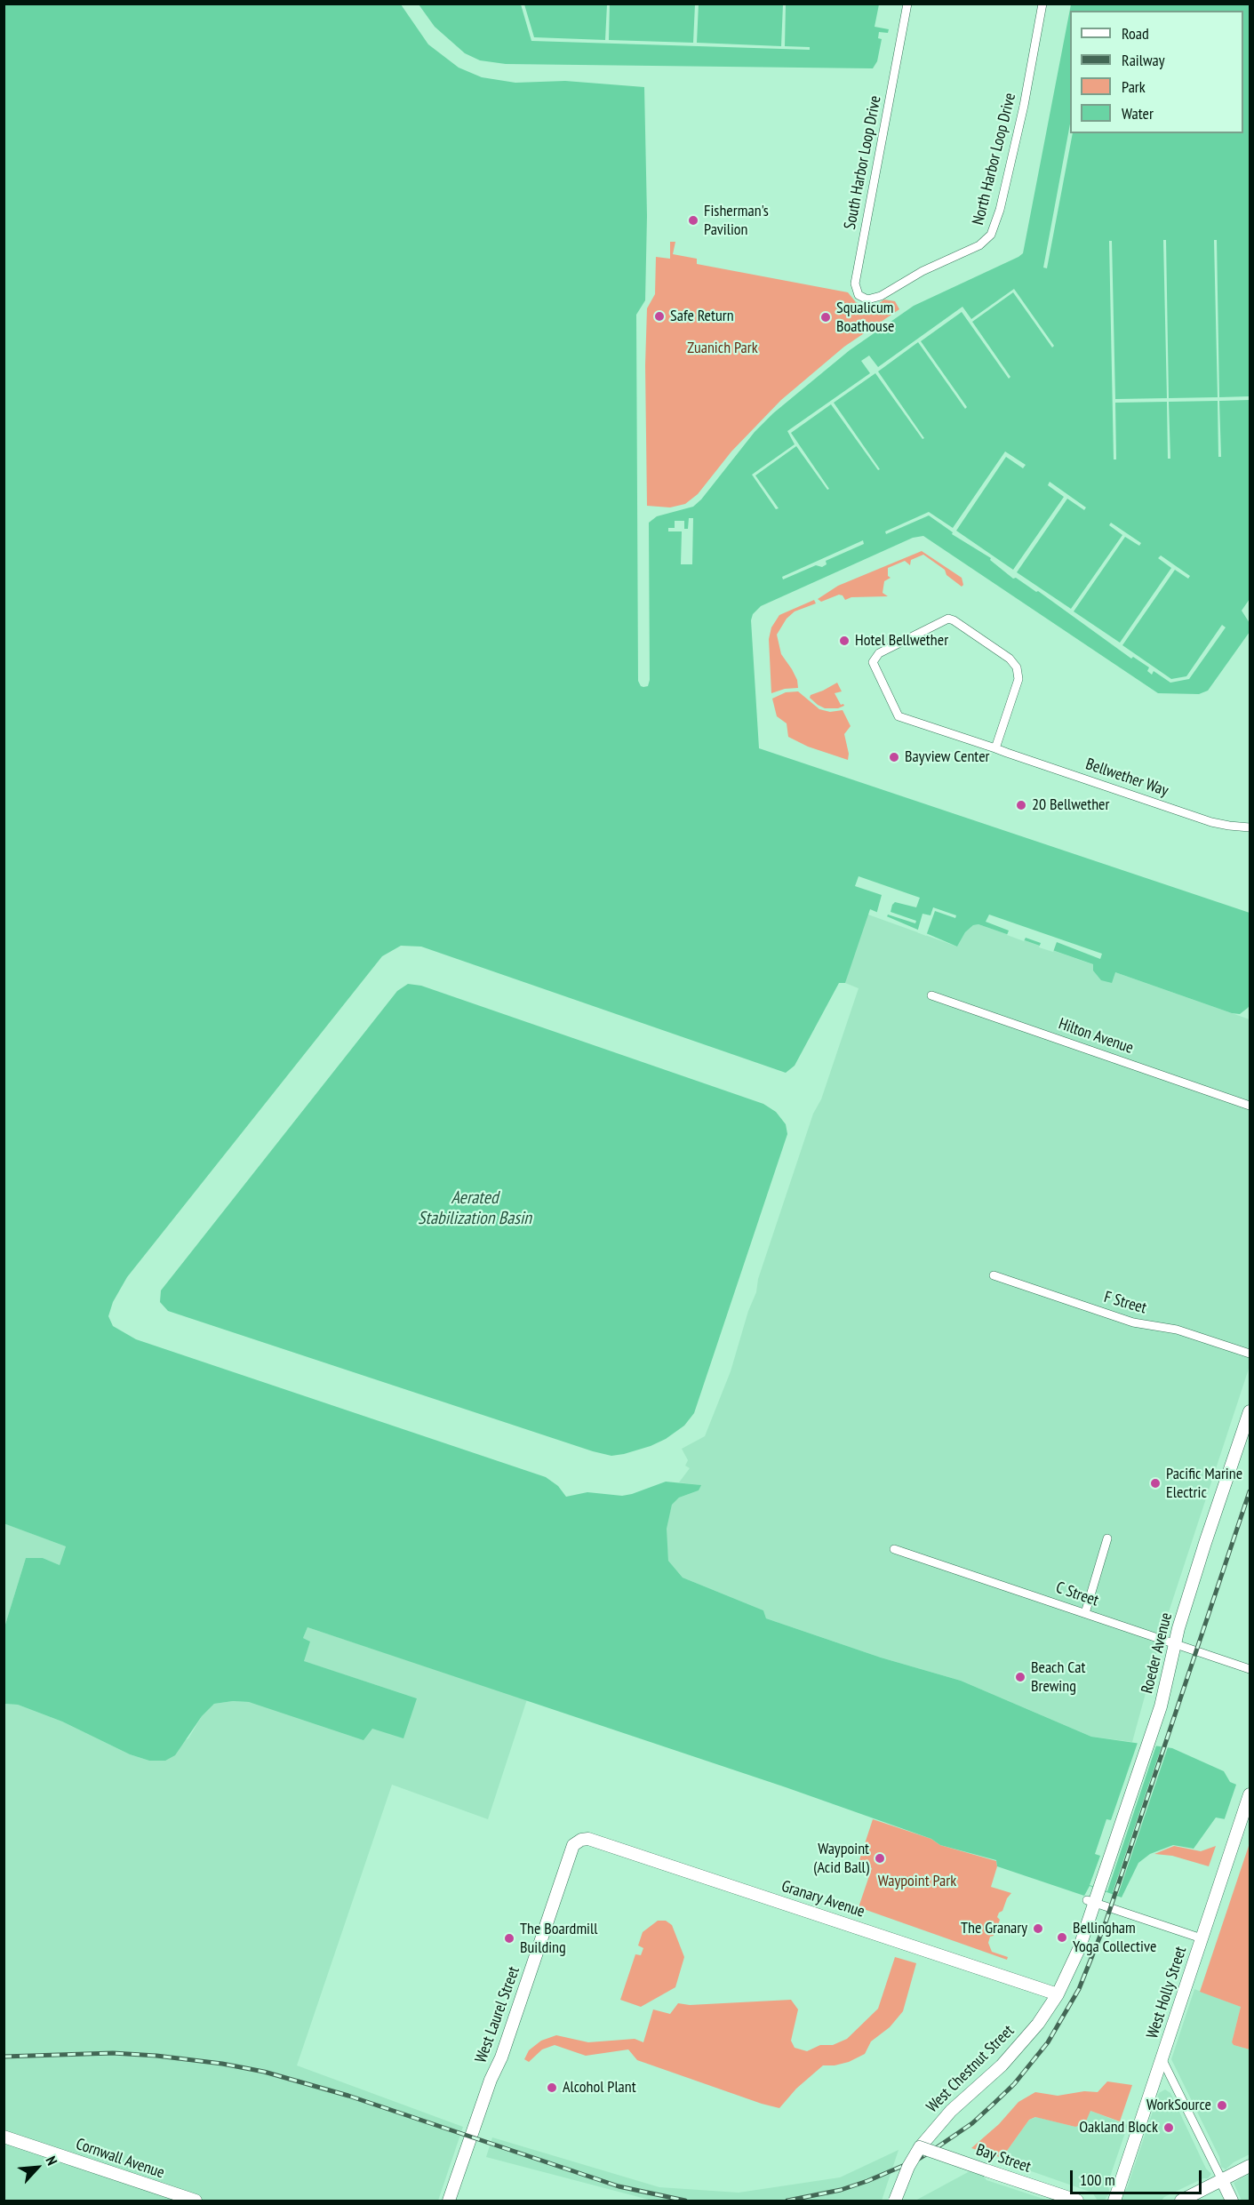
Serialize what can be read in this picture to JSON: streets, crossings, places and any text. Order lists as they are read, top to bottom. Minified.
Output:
{"streets":{"street":["North Harbor Loop Drive","South Harbor Loop Drive","Bellwether Way","Hilton Avenue","F Street","C Street","Roeder Avenue","Granary Avenue","West Holly Street","West Laurel Street","West Chestnut Street","Cornwall Avenue","Bay Street"]},"crossings":[["North Harbor Loop Drive","South Harbor Loop Drive"],["C Street","Roeder Avenue"],["Roeder Avenue","West Chestnut Street"],["Granary Avenue","West Laurel Street"],["Granary Avenue","West Chestnut Street"],["West Chestnut Street","Bay Street"]],"water":["Aerated Stabilization Basin"],"parks":["Zuanich Park","Waypoint Park"],"places":["Fisherman's Pavilion","Safe Return","Squalicum Boathouse","Hotel Bellwether","Bayview Center","20 Bellwether","Pacific Marine Electric","Beach Cat Brewing","Waypoint (Acid Ball)","The Granary","Bellingham Yoga Collective","The Boardmill Building","Alcohol Plant","WorkSource","Oakland Block"],"legend":["Road","Railway","Park","Water"],"scale_bar":"100 m","north":"top right"}
